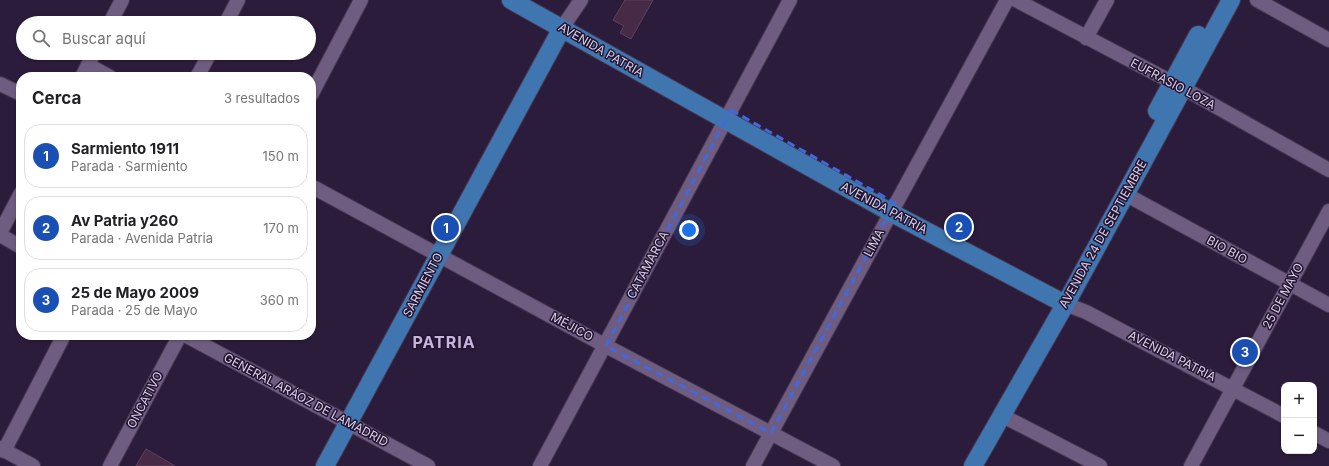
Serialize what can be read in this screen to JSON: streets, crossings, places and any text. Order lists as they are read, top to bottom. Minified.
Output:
{"streets":{"main road":["AVENIDA PATRIA","AVENIDA 24 DE SEPTIEMBRE","SARMIENTO"],"street":["EUFRASIO LOZA","LIMA","BIO BIO","CATAMARCA","25 DE MAYO","MÉJICO","ONCATIVO","GENERAL ARÁOZ DE LAMADRID"]},"crossings":[["AVENIDA PATRIA","AVENIDA 24 DE SEPTIEMBRE"],["AVENIDA PATRIA","LIMA"],["AVENIDA PATRIA","CATAMARCA"],["AVENIDA PATRIA","SARMIENTO"],["AVENIDA PATRIA","25 DE MAYO"],["EUFRASIO LOZA","AVENIDA 24 DE SEPTIEMBRE"],["AVENIDA 24 DE SEPTIEMBRE","BIO BIO"],["LIMA","MÉJICO"],["BIO BIO","25 DE MAYO"],["CATAMARCA","MÉJICO"],["SARMIENTO","MÉJICO"],["SARMIENTO","GENERAL ARÁOZ DE LAMADRID"]],"districts":["PATRIA"],"page":{"search":"Buscar aquí","heading":["Cerca","3 resultados"],"list":[{"mark":"1","name":"Sarmiento 1911","note":"Parada · Sarmiento","value":"150 m"},{"mark":"2","name":"Av Patria y260","note":"Parada · Avenida Patria","value":"170 m"},{"mark":"3","name":"25 de Mayo 2009","note":"Parada · 25 de Mayo","value":"360 m"}],"pins":["2","1","3"],"map_buttons":["+","−"]}}
